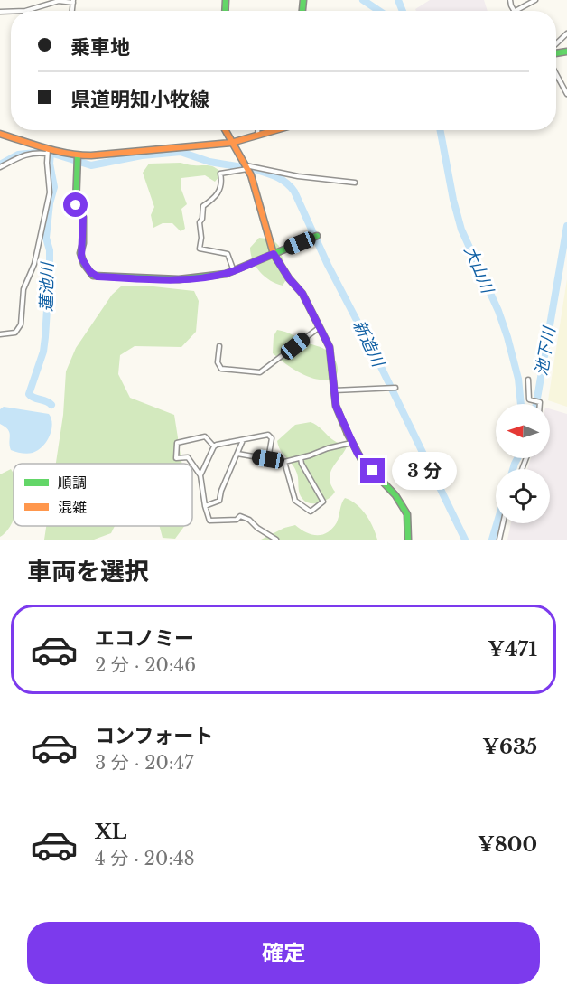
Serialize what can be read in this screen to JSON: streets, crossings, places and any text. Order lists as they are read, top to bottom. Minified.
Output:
{"water":["大山川","蓮池川","新造川","池下川"],"legend":["順調","混雑"],"north":"left","page":{"banner":["乗車地","県道明知小牧線"],"bubble":"3 分","heading":"車両を選択","list":[{"name":"エコノミー","note":"2 分 · 20:46","value":"¥471"},{"name":"コンフォート","note":"3 分 · 20:47","value":"¥635"},{"name":"XL","note":"4 分 · 20:48","value":"¥800"}],"buttons":"確定"}}
